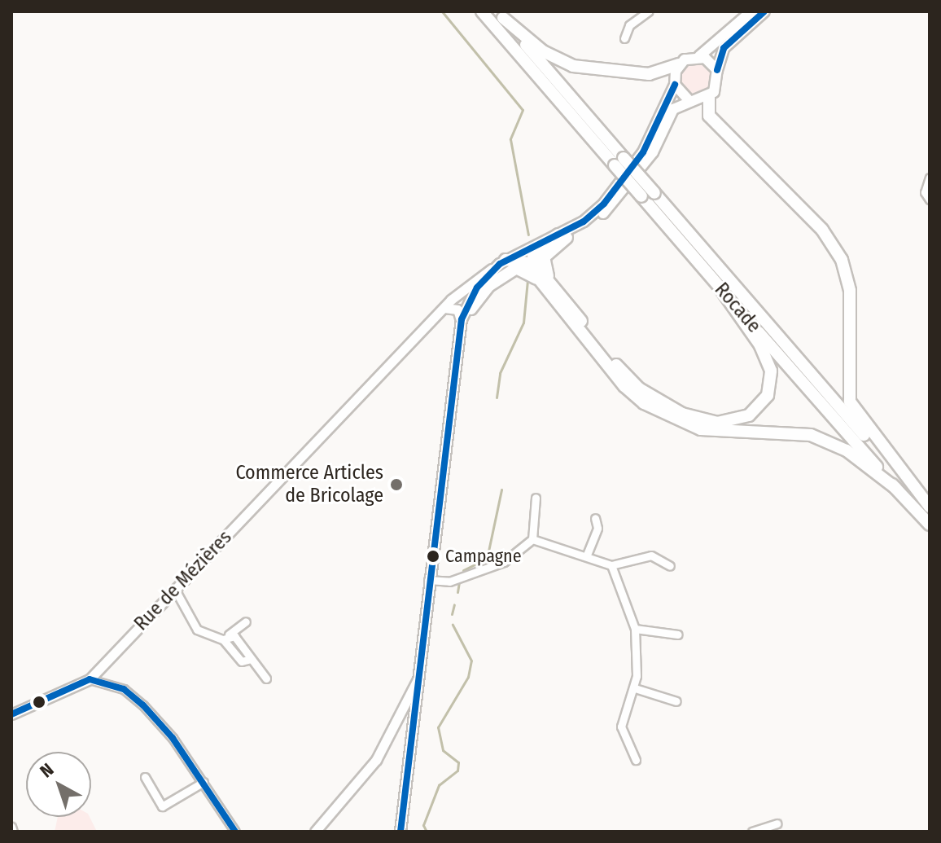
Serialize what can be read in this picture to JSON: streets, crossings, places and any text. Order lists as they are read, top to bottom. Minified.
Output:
{"streets":{"highway":["Rocade"],"street":["Rue de Mézières"]},"places":["Commerce Articles de Bricolage","Campagne"],"north":"top left"}
